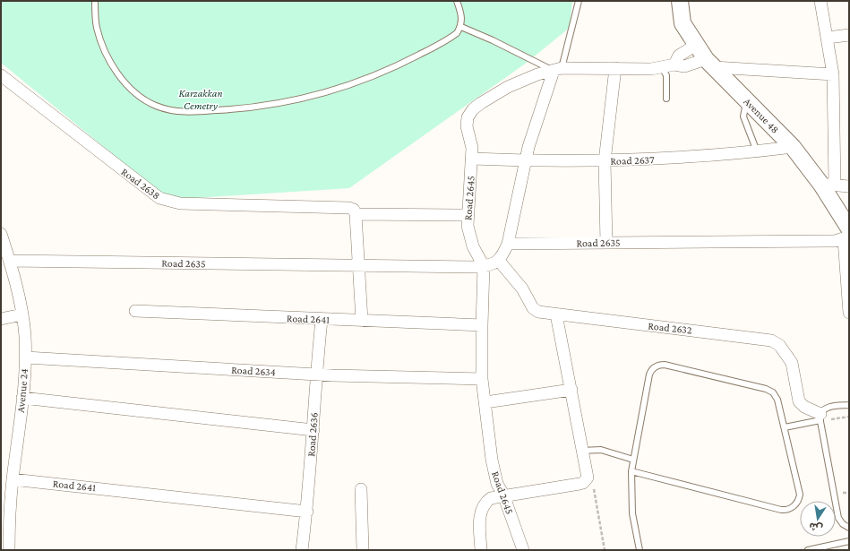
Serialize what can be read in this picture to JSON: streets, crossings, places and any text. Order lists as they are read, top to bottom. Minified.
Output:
{"streets":{"street":["Avenue 48","Road 2637","Road 2638","Road 2645","Road 2635","Road 2641","Road 2632","Road 2634","Avenue 24","Road 2636"]},"crossings":[["Avenue 48","Road 2637"],["Avenue 48","Road 2645"],["Avenue 48","Road 2635"],["Road 2637","Road 2645"],["Road 2638","Road 2645"],["Road 2645","Road 2635"],["Road 2645","Road 2641"],["Road 2645","Road 2634"],["Road 2635","Road 2632"],["Road 2635","Avenue 24"],["Road 2641","Avenue 24"],["Road 2641","Road 2636"],["Road 2634","Avenue 24"],["Road 2634","Road 2636"]],"parks":["Karzakkan Cemetry"],"north":"bottom"}
